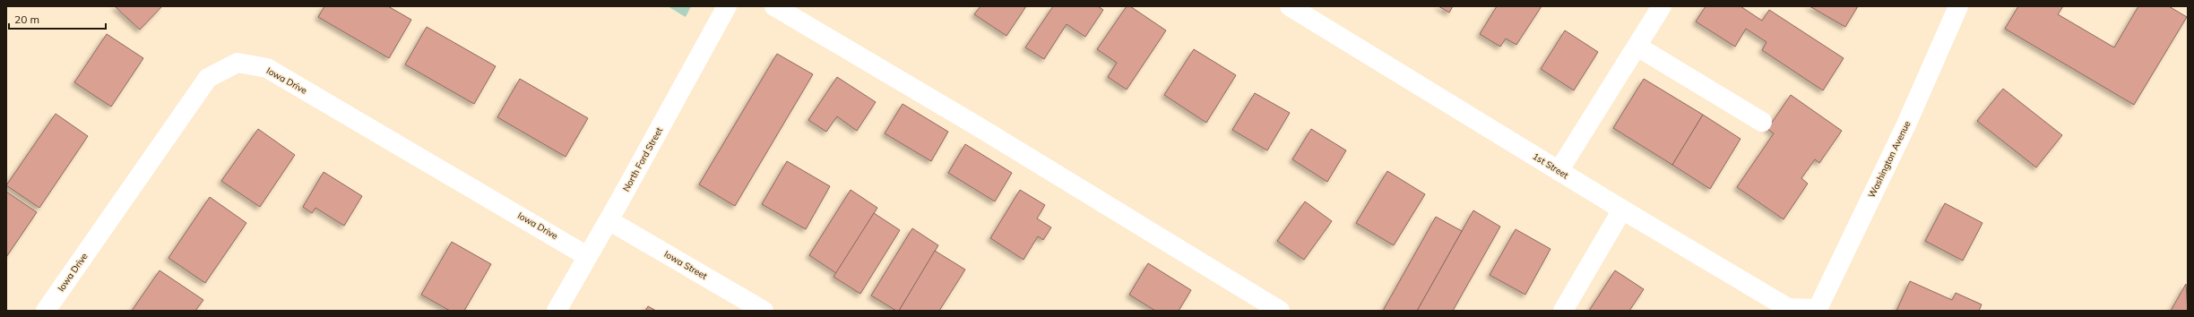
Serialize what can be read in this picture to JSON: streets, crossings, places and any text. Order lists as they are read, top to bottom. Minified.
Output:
{"streets":{"street":["Iowa Drive","North Ford Street","Washington Avenue","1st Street","Iowa Street"]},"crossings":[["Iowa Drive","North Ford Street"],["North Ford Street","Iowa Street"],["Washington Avenue","1st Street"]],"scale_bar":"20 m"}
